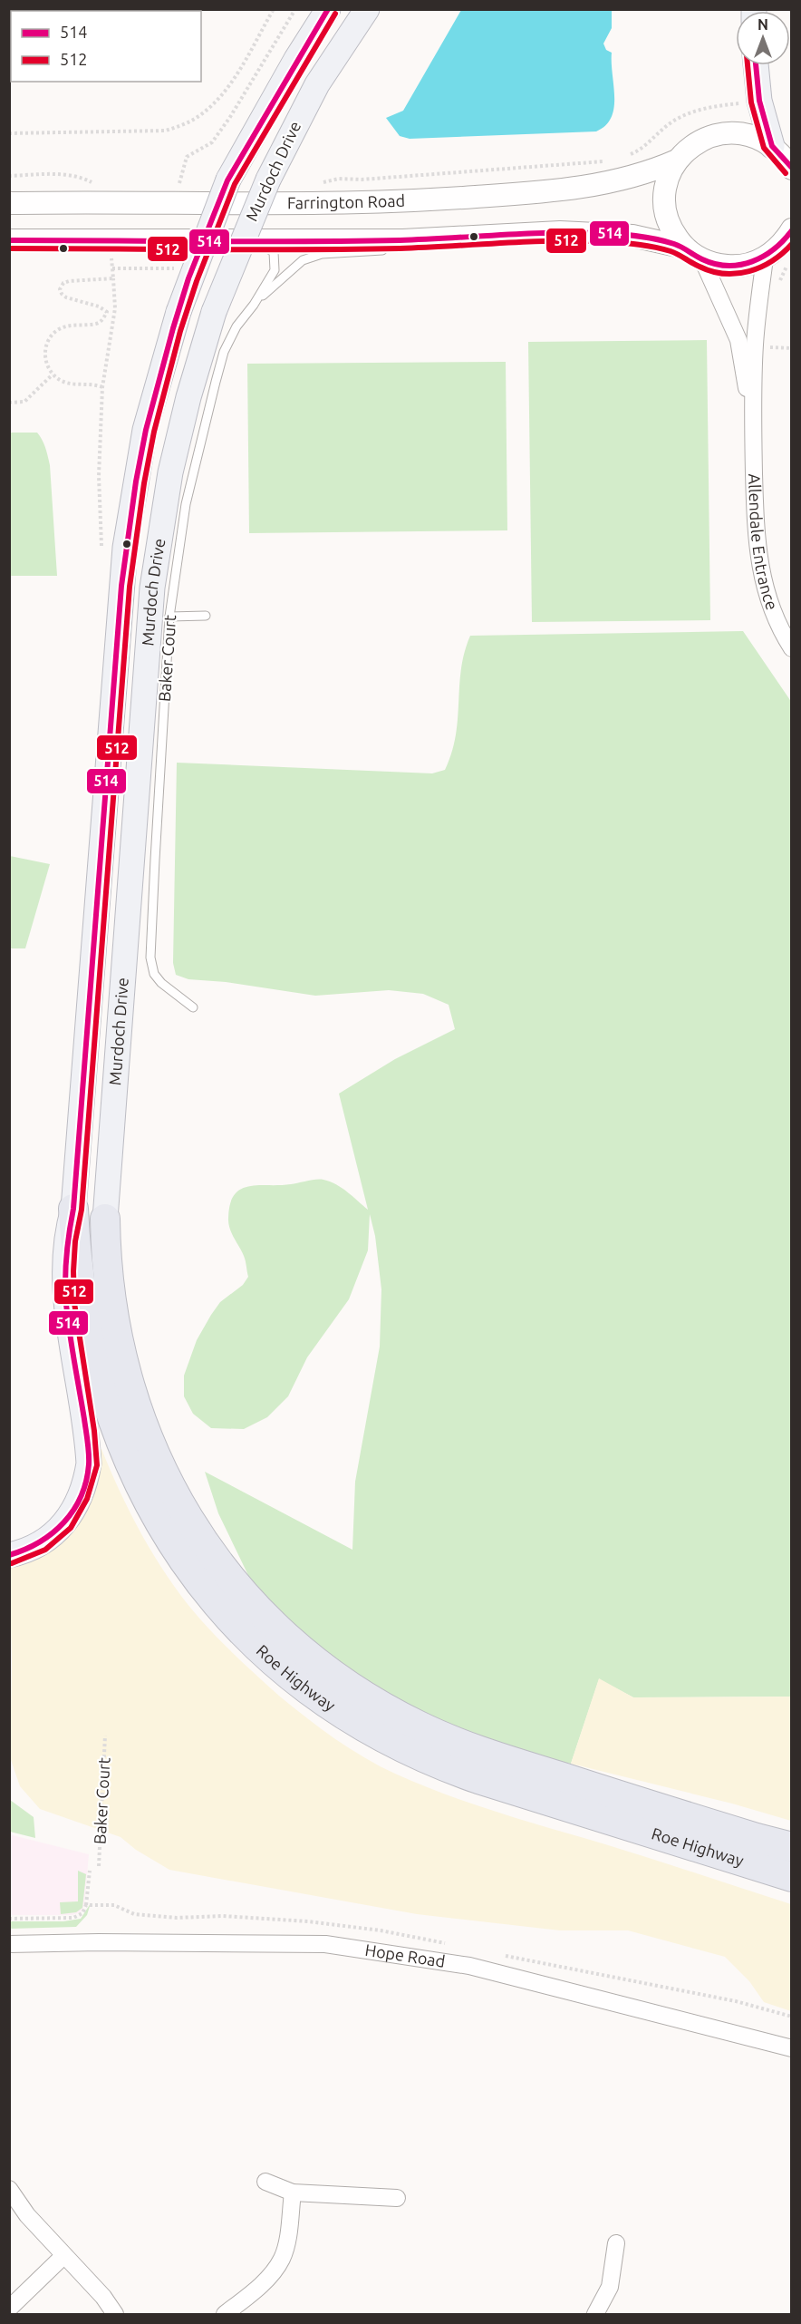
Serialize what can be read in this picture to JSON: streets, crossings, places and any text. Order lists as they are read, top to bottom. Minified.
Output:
{"streets":{"highway":["Roe Highway"],"main road":["Murdoch Drive","Farrington Road"],"street":["Allendale Entrance","Hope Road"],"lane":["Baker Court"]},"crossings":[["Murdoch Drive","Roe Highway"]],"lines":["transit line 514","transit line 512"],"legend":["514","512"],"north":"top"}
